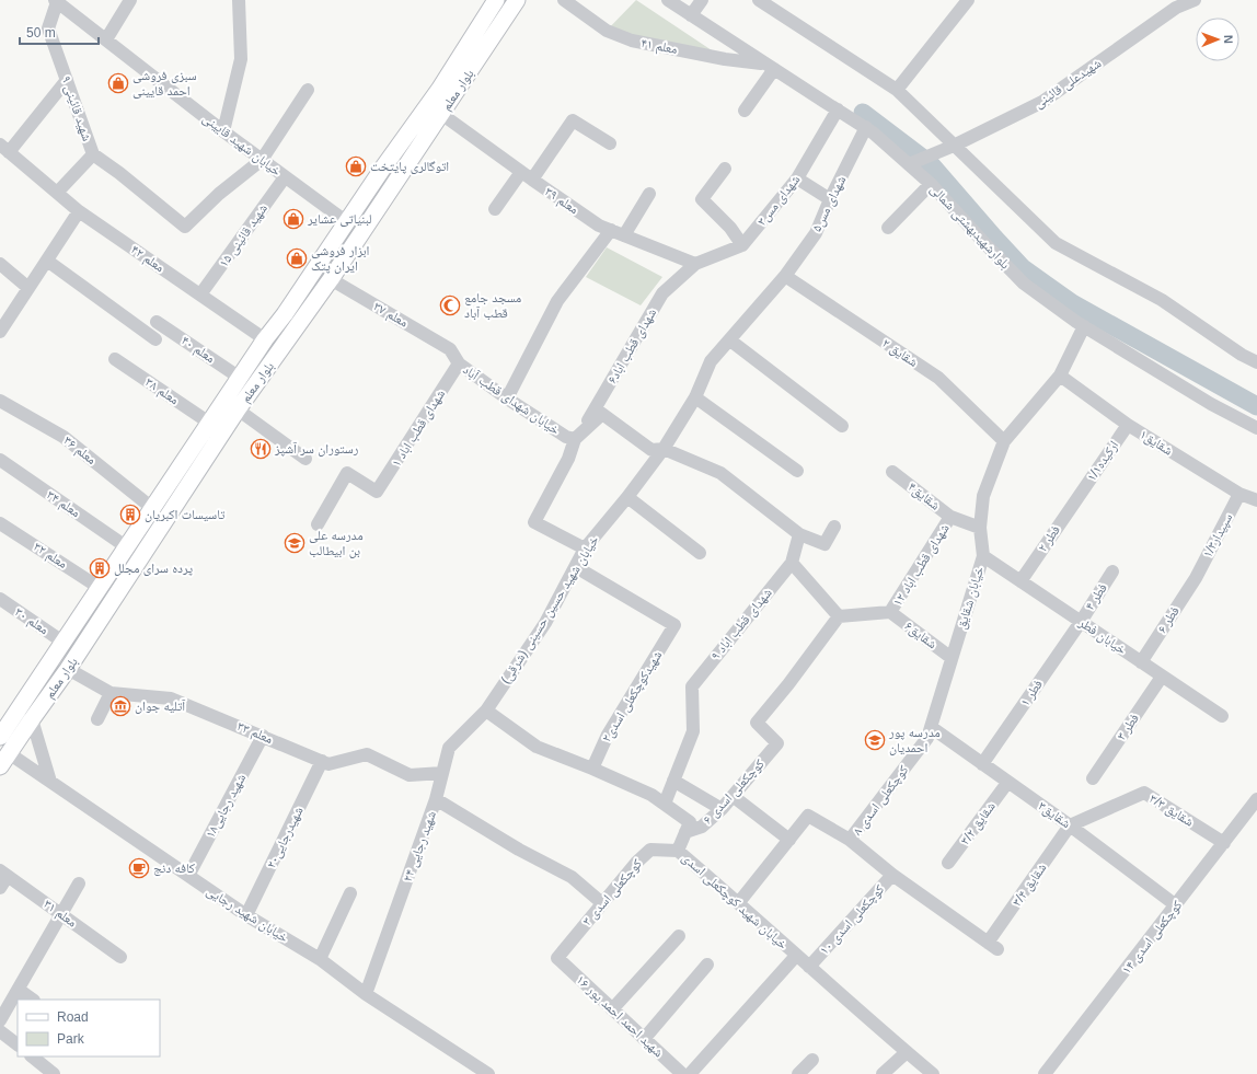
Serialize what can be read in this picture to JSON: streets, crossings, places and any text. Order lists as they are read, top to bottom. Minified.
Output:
{"streets":{"main road":["بلوار معلم"],"street":["معلم ۴۱","شهیدعلی قائینی","شهید قائینی ۹","خیابان شهید قایینی","معلم ۳۹","شهدای مس۳","شهدای مس۵","بلوارشهیدبهشتی شمالی","شهید قائینی ۱۵","معلم ۴۲","معلم ۳۷","شهدای قطب اباد۶","معلم ۴۰","شقایق ۲","معلم ۳۸","خیابان شهدای قطب آباد","شهدای قطب اباد ۱","شقایق۱","معلم ۳۶","ارکیده۱/۱","شقایق۴","معلم ۳۴","سپیدار۱/۳","فطر ۲","معلم ۳۲","شهدای قطب اباد ۱۲","فطر ۴","خیابان شقایق","خیابان شهید حسین حسینی (شرقی)","فطر ۶","معلم ۳۰","شهدای قطب اباد ۹","شقایق۶","خیابان فطر","فطر ۱","شهیدکوچکعلی اسدی۲","فطر ۳","معلم ۳۳","کوچکعلی اسدی ۶","کوچکعلی اسدی ۸","شهید رجایی۱۸","شقایق ۳/۳","شقایق۳","شقایق ۳/۲","شهیدرجایی۲۰","شهید رجایی ۲۴","شقایق ۳/۴","کوچکعلی اسدی ۳","خیابان شهید کوچکعلی اسدی","معلم ۳۱","خیابان شهید رجایی","کوچکعلی اسدی ۱۰","کوچکعلی اسدی ۱۴","شهید احمد احمد پور ۱۶"]},"crossings":[["معلم ۴۱","بلوارشهیدبهشتی شمالی"],["شهیدعلی قائینی","بلوارشهیدبهشتی شمالی"],["بلوار معلم","خیابان شهید قایینی"],["بلوار معلم","معلم ۳۹"],["بلوار معلم","معلم ۴۲"],["بلوار معلم","معلم ۳۷"],["بلوار معلم","معلم ۴۰"],["بلوار معلم","معلم ۳۸"],["بلوار معلم","معلم ۳۶"],["بلوار معلم","معلم ۳۴"],["بلوار معلم","معلم ۳۲"],["بلوار معلم","معلم ۳۰"],["بلوار معلم","معلم ۳۳"],["بلوار معلم","خیابان شهید رجایی"],["شهید قائینی ۹","خیابان شهید قایینی"],["خیابان شهید قایینی","شهید قائینی ۱۵"],["معلم ۳۹","شهدای مس۳"],["معلم ۳۹","شهدای قطب اباد۶"],["شهدای مس۳","بلوارشهیدبهشتی شمالی"],["شهدای مس۳","شهدای قطب اباد۶"],["شهدای مس۵","بلوارشهیدبهشتی شمالی"],["شهدای مس۵","شقایق ۲"],["شهدای مس۵","خیابان شهید حسین حسینی (شرقی)"],["بلوارشهیدبهشتی شمالی","خیابان شقایق"],["شهید قائینی ۱۵","معلم ۴۲"],["معلم ۳۷","خیابان شهدای قطب آباد"],["شهدای قطب اباد۶","خیابان شهدای قطب آباد"],["شقایق ۲","خیابان شقایق"],["خیابان شهدای قطب آباد","شهدای قطب اباد ۱"],["شقایق۱","ارکیده۱/۱"],["شقایق۱","سپیدار۱/۳"],["شقایق۱","خیابان شقایق"],["ارکیده۱/۱","فطر ۲"],["شقایق۴","شهدای قطب اباد ۱۲"],["شقایق۴","خیابان شقایق"],["سپیدار۱/۳","فطر ۶"],["فطر ۲","خیابان فطر"],["شهدای قطب اباد ۱۲","شقایق۶"],["فطر ۴","خیابان فطر"],["فطر ۴","فطر ۱"],["خیابان شقایق","شقایق۶"],["خیابان شقایق","خیابان فطر"],["خیابان شقایق","کوچکعلی اسدی ۸"],["خیابان شقایق","شقایق۳"],["خیابان شهید حسین حسینی (شرقی)","شهیدکوچکعلی اسدی۲"],["خیابان شهید حسین حسینی (شرقی)","شهید رجایی ۲۴"],["خیابان شهید حسین حسینی (شرقی)","خیابان شهید کوچکعلی اسدی"],["فطر ۶","خیابان فطر"],["خیابان فطر","فطر ۱"],["خیابان فطر","فطر ۳"],["فطر ۱","شقایق۳"],["شهیدکوچکعلی اسدی۲","خیابان شهید کوچکعلی اسدی"],["معلم ۳۳","شهید رجایی۱۸"],["معلم ۳۳","شهیدرجایی۲۰"],["معلم ۳۳","شهید رجایی ۲۴"],["کوچکعلی اسدی ۶","خیابان شهید کوچکعلی اسدی"],["کوچکعلی اسدی ۸","شقایق۳"],["کوچکعلی اسدی ۸","خیابان شهید کوچکعلی اسدی"],["کوچکعلی اسدی ۸","کوچکعلی اسدی ۱۰"],["شهید رجایی۱۸","خیابان شهید رجایی"],["شقایق ۳/۳","شقایق۳"],["شقایق ۳/۳","شقایق ۳/۴"],["شقایق ۳/۳","کوچکعلی اسدی ۱۴"],["شقایق۳","شقایق ۳/۲"],["شقایق۳","شقایق ۳/۴"],["شقایق۳","کوچکعلی اسدی ۱۴"],["شهیدرجایی۲۰","خیابان شهید رجایی"],["شهید رجایی ۲۴","خیابان شهید کوچکعلی اسدی"],["شهید رجایی ۲۴","خیابان شهید رجایی"],["شقایق ۳/۴","کوچکعلی اسدی ۱۰"],["کوچکعلی اسدی ۳","خیابان شهید کوچکعلی اسدی"],["کوچکعلی اسدی ۳","شهید احمد احمد پور ۱۶"],["خیابان شهید کوچکعلی اسدی","کوچکعلی اسدی ۱۰"]],"places":{"shop":["سبزی فروشی احمد قایینی","اتوگالری پایتخت","لبنیاتی عشایر","ابزار فروشی ایران پتک"],"mosque":["مسجد جامع قطب آباد"],"restaurant":["رستوران سر آشپز"],"building":["تاسیسات اکبریان","پرده سرای مجلل"],"school or university":["مدرسه علی بن ابیطالب","مدرسه پور احمدیان"],"museum":["آتلیه جوان"],"cafe":["کافه دنج"]},"legend":["Road","Park"],"scale_bar":"50 m","north":"right"}
